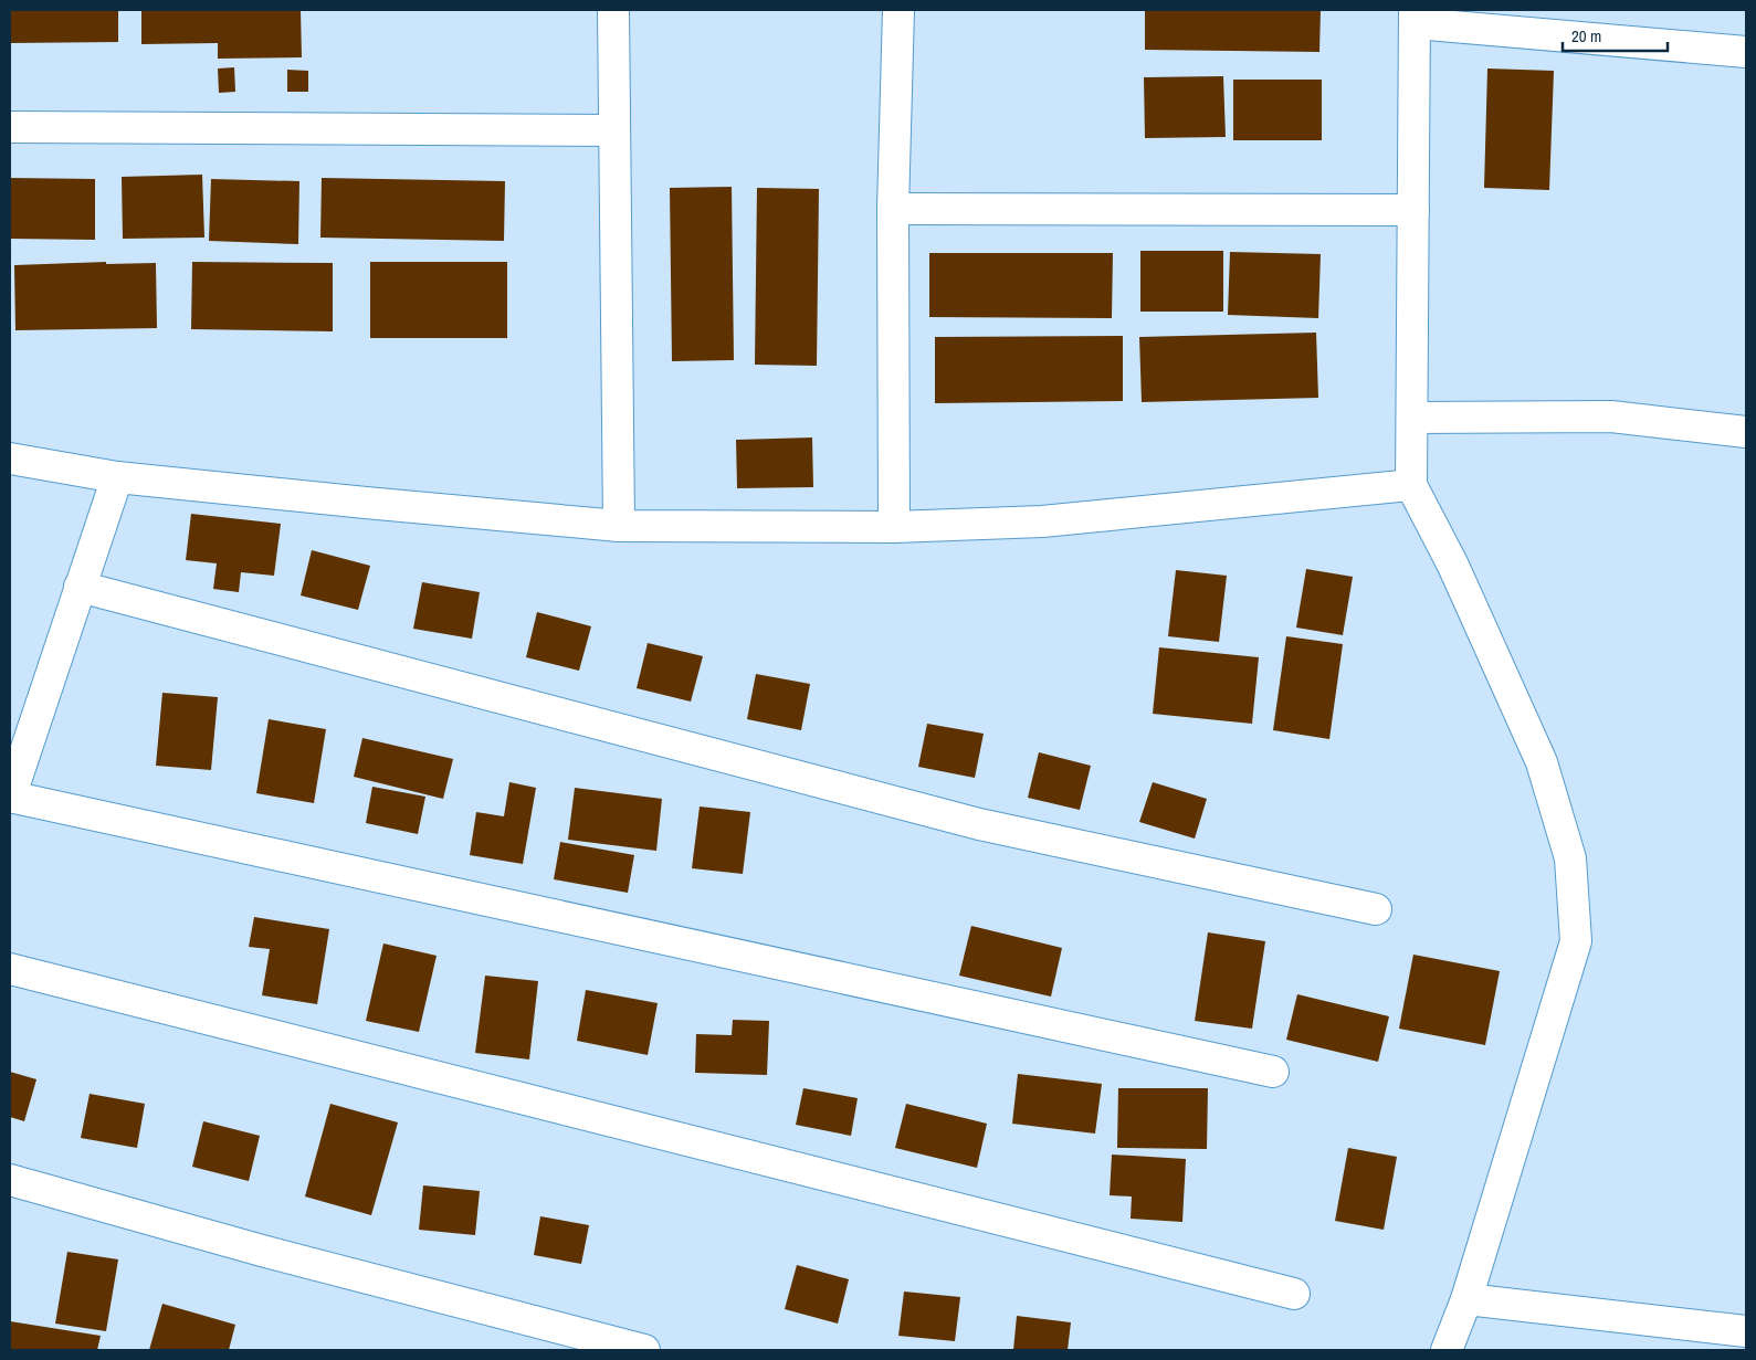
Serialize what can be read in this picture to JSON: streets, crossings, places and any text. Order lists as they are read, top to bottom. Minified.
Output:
{"scale_bar":"20 m"}
